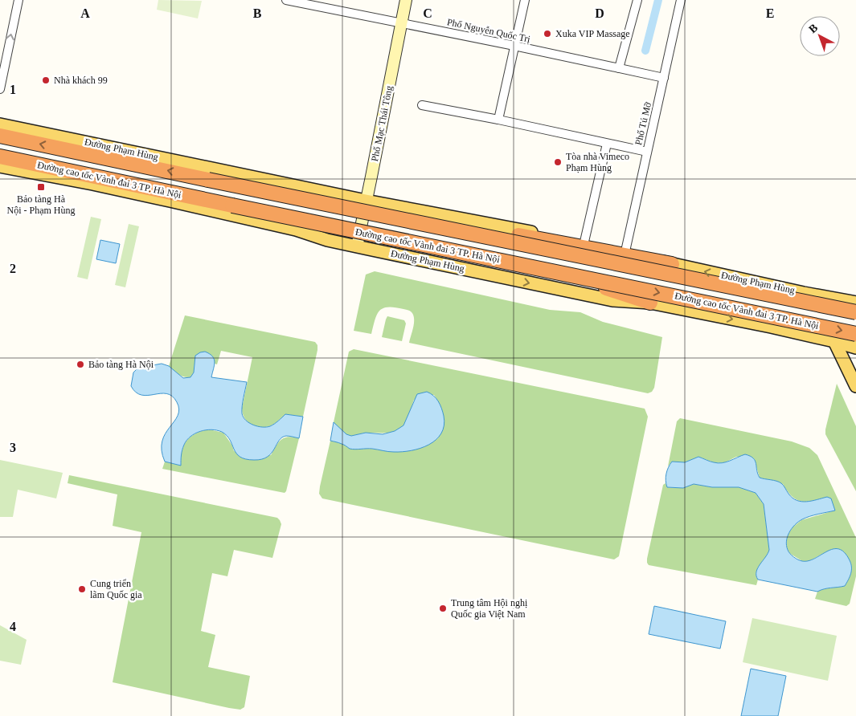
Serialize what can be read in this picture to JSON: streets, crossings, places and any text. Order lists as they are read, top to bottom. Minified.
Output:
{"streets":{"highway":["Đường cao tốc Vành đai 3 TP. Hà Nội"],"main road":["Đường Phạm Hùng"],"street":["Phố Nguyễn Quốc Trị","Phố Mạc Thái Tông","Phố Tú Mỡ"]},"crossings":[["Phố Nguyễn Quốc Trị","Phố Mạc Thái Tông"],["Phố Nguyễn Quốc Trị","Phố Tú Mỡ"],["Phố Mạc Thái Tông","Đường Phạm Hùng"],["Phố Tú Mỡ","Đường Phạm Hùng"],["Đường Phạm Hùng","Đường cao tốc Vành đai 3 TP. Hà Nội"]],"places":{"other":["Xuka VIP Massage","Nhà khách 99","Tòa nhà Vimeco Phạm Hùng","Bảo tàng Hà Nội","Cung triển lãm Quốc gia","Trung tâm Hội nghị Quốc gia Việt Nam"],"transit":["Bảo tàng Hà Nội - Phạm Hùng"]},"north":"top left","grid":{"columns":["A","B","C","D","E"],"rows":["1","2","3","4"]}}
